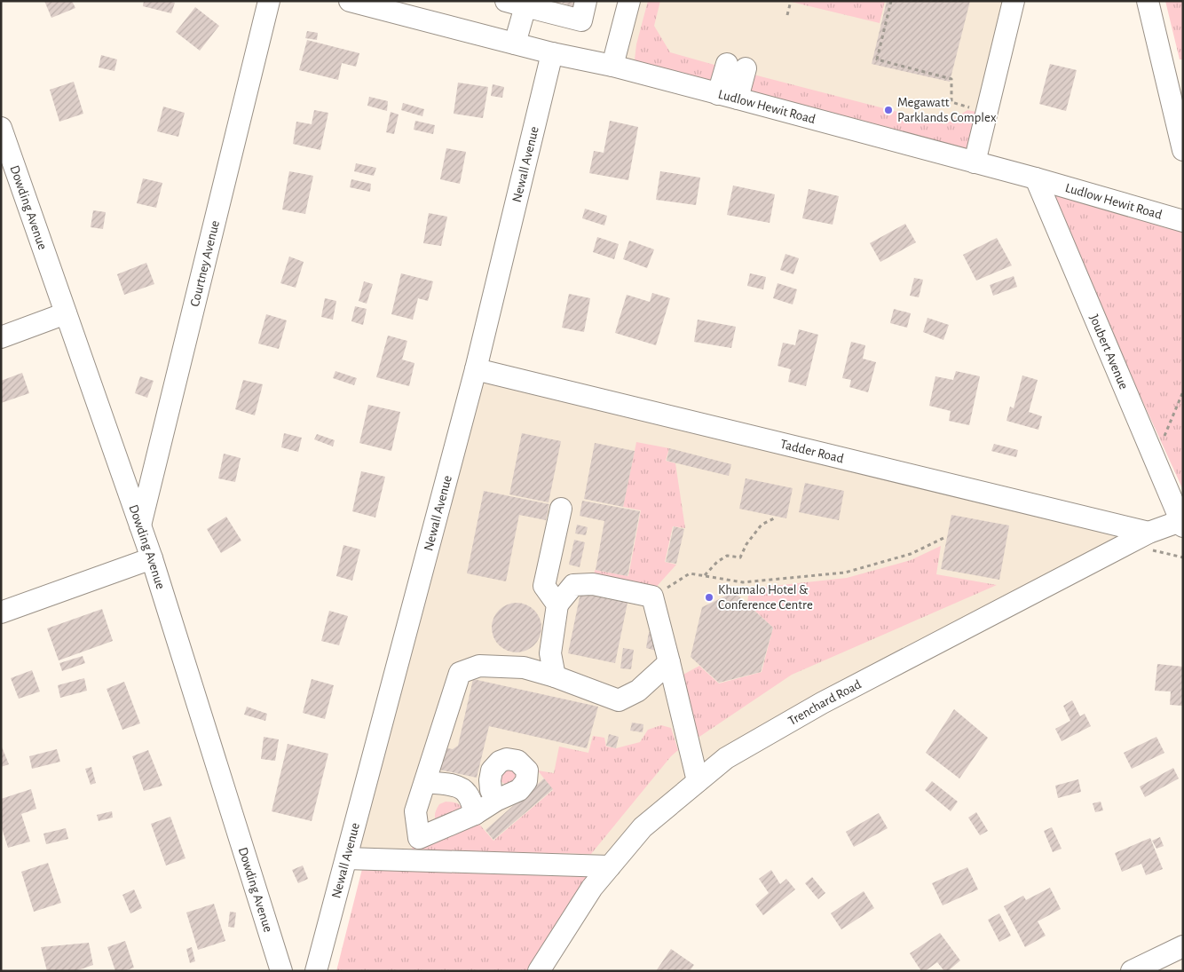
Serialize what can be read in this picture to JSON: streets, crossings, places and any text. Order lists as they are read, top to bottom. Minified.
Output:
{"streets":{"street":["Ludlow Hewit Road","Newall Avenue","Dowding Avenue","Courtney Avenue","Joubert Avenue","Tadder Road","Trenchard Road"]},"crossings":[["Ludlow Hewit Road","Newall Avenue"],["Ludlow Hewit Road","Joubert Avenue"],["Newall Avenue","Tadder Road"],["Dowding Avenue","Courtney Avenue"],["Joubert Avenue","Trenchard Road"],["Tadder Road","Trenchard Road"]],"places":["Megawatt Parklands Complex","Khumalo Hotel & Conference Centre"]}
